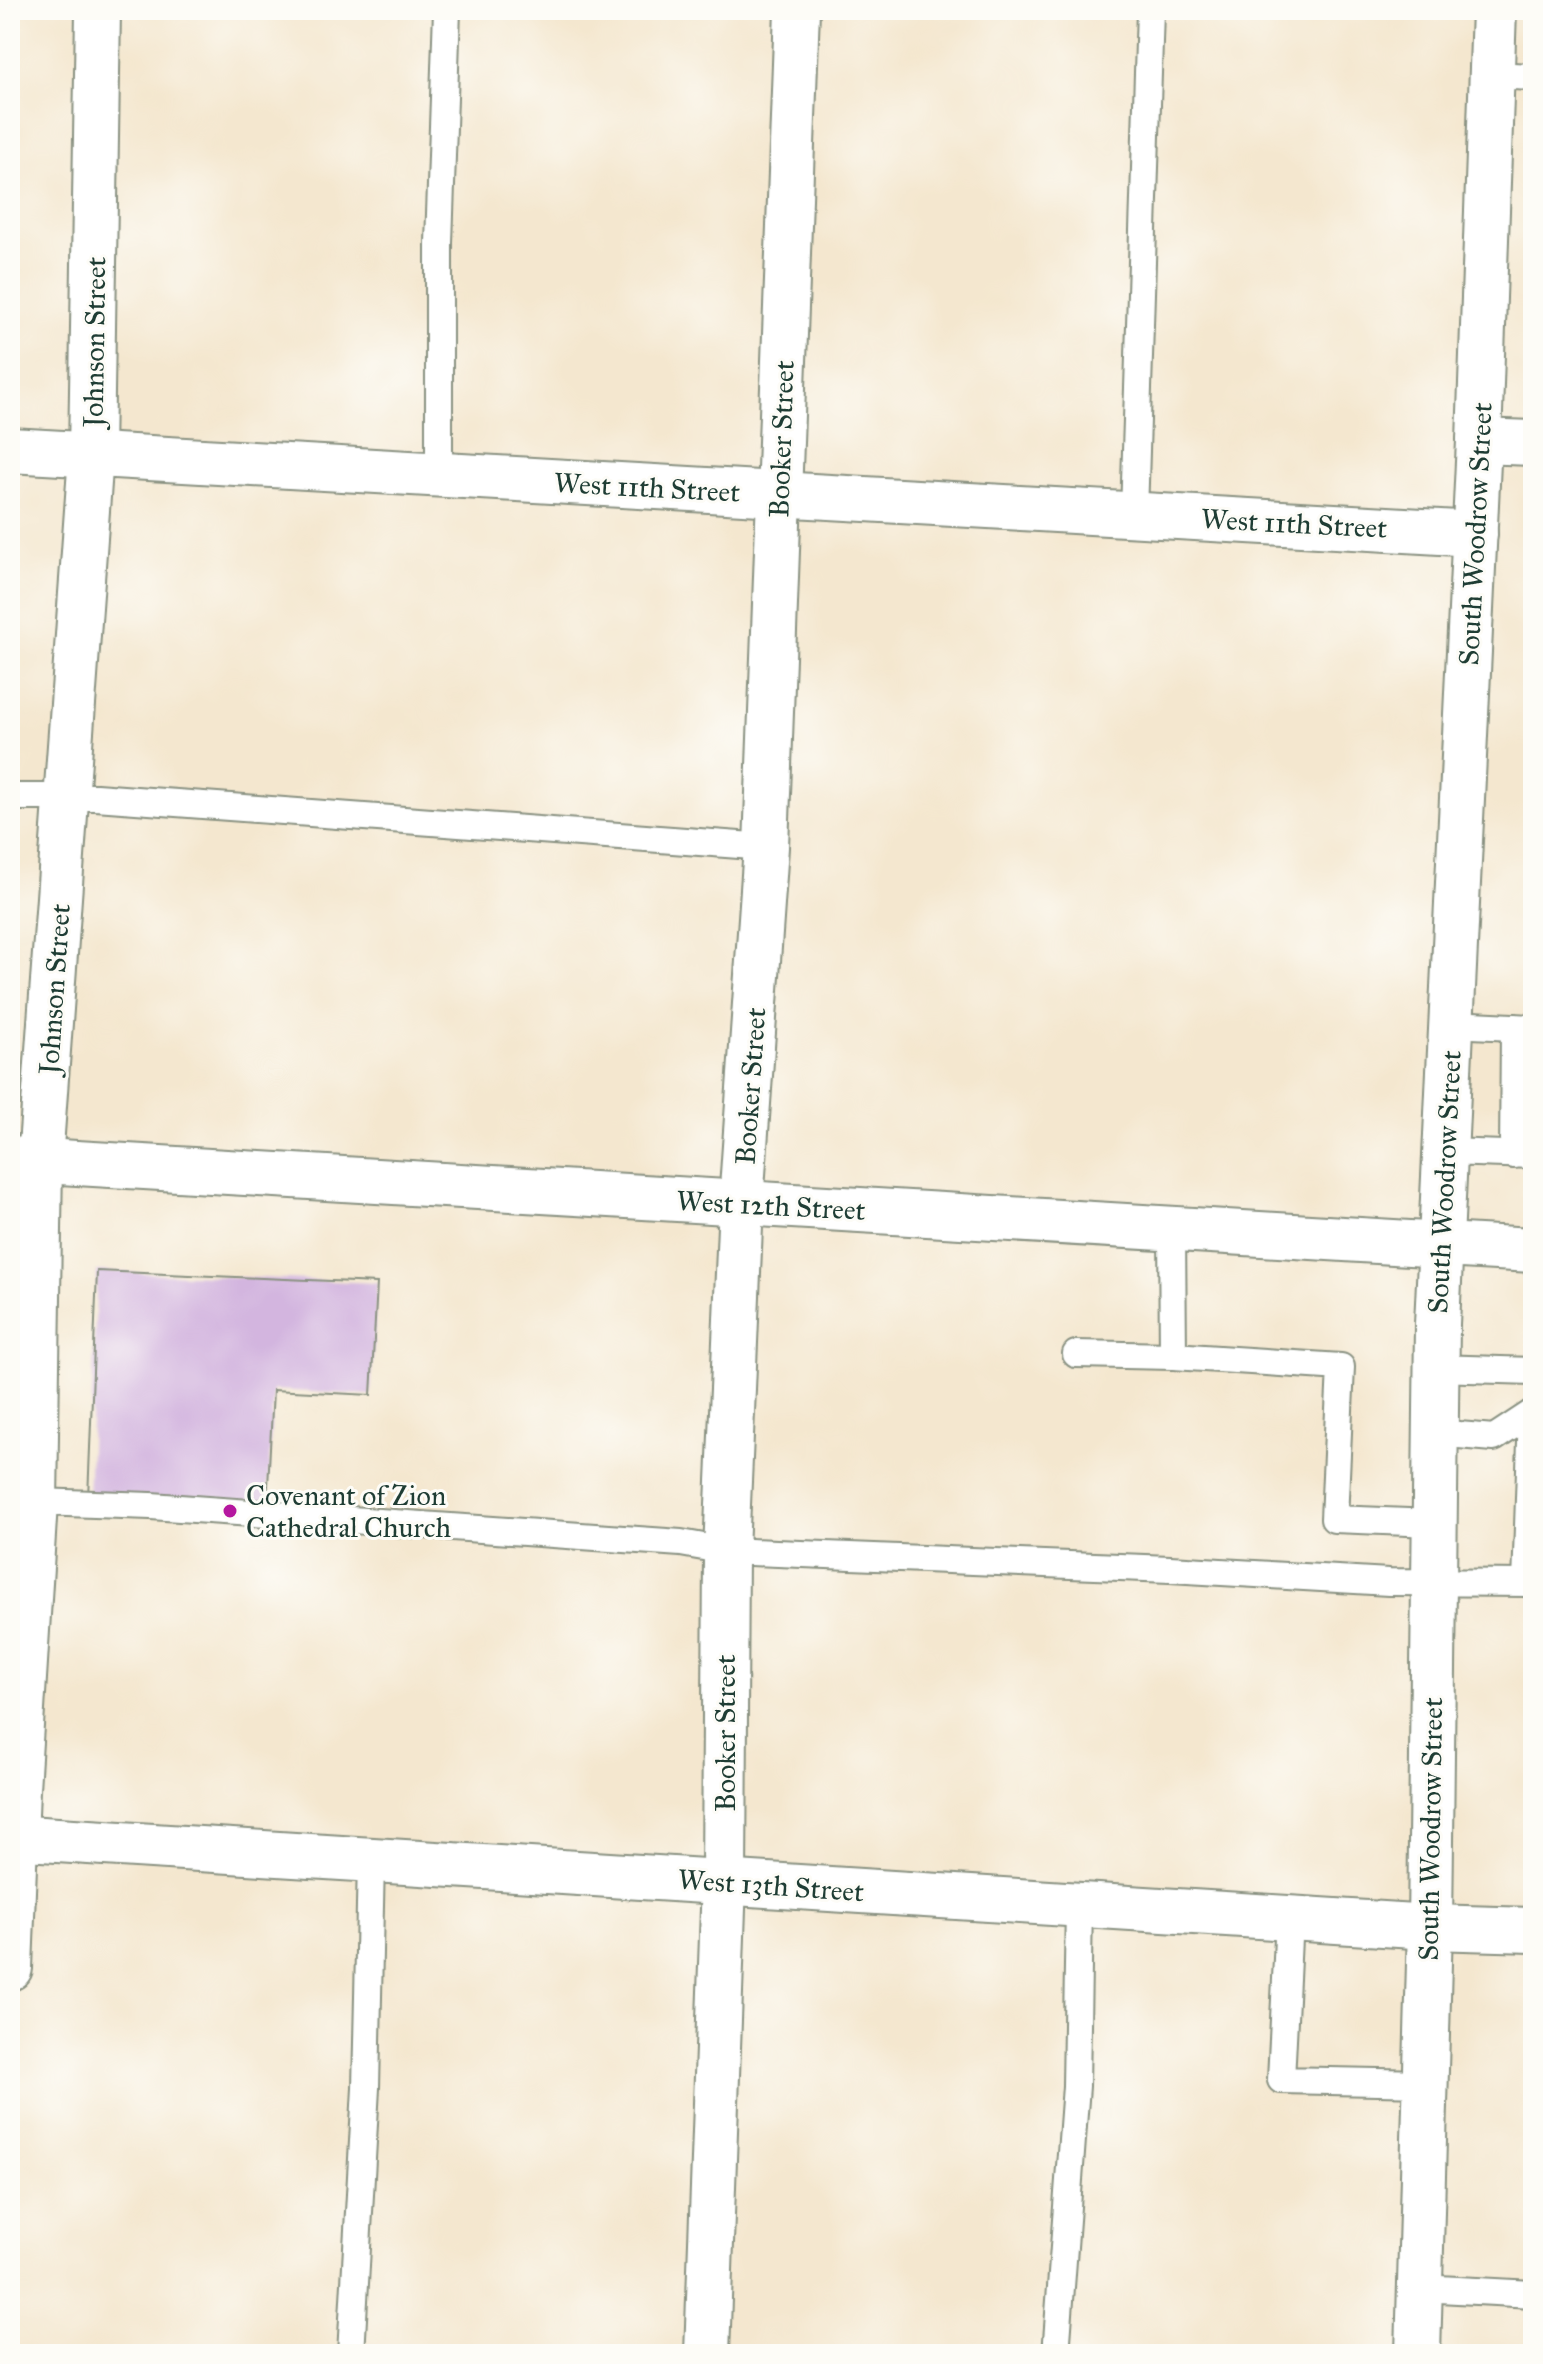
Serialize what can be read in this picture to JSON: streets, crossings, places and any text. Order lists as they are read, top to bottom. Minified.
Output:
{"streets":{"street":["Johnson Street","Booker Street","West 11th Street","South Woodrow Street","West 12th Street","West 13th Street"]},"crossings":[["Johnson Street","West 11th Street"],["Johnson Street","West 12th Street"],["Johnson Street","West 13th Street"],["Booker Street","West 11th Street"],["Booker Street","West 12th Street"],["Booker Street","West 13th Street"],["West 11th Street","South Woodrow Street"],["South Woodrow Street","West 12th Street"],["South Woodrow Street","West 13th Street"]],"places":["Covenant of Zion Cathedral Church"]}
